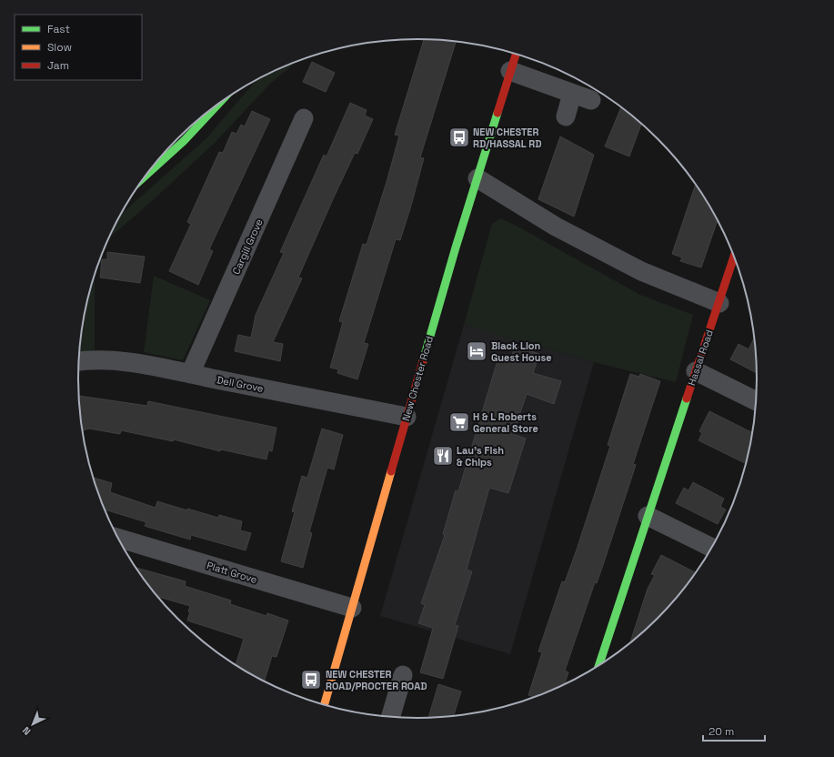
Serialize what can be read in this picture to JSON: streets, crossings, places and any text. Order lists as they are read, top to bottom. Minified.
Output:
{"streets":{"main road":["Hassal Road","New Chester Road"],"street":["Cargill Grove","Dell Grove","Platt Grove"]},"crossings":[["Cargill Grove","Dell Grove"],["New Chester Road","Dell Grove"],["New Chester Road","Platt Grove"]],"places":{"bus stop":["NEW CHESTER RD/HASSAL RD","NEW CHESTER ROAD/PROCTER ROAD"],"hotel":["Black Lion Guest House"],"supermarket":["H & L Roberts General Store"],"restaurant":["Lau's Fish & Chips"]},"legend":["Fast","Slow","Jam"],"scale_bar":"20 m","north":"bottom left"}
